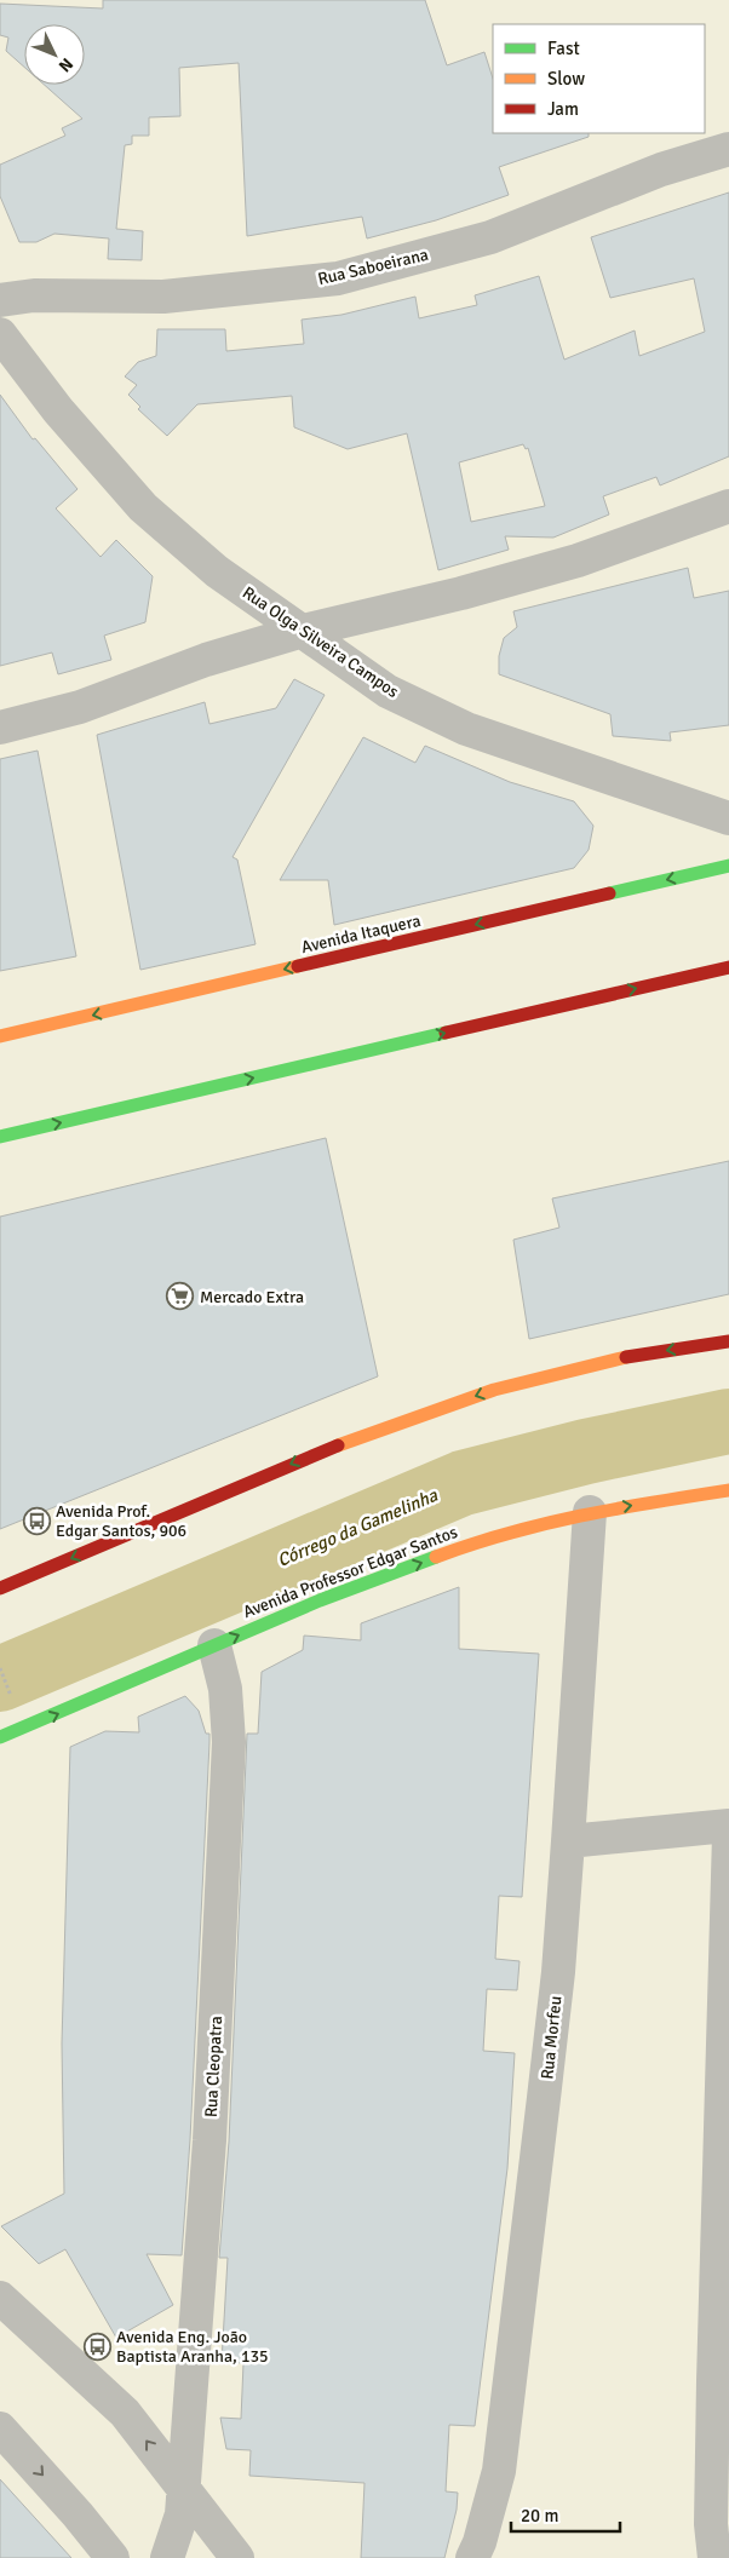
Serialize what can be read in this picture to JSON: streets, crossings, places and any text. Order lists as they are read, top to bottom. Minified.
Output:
{"streets":{"main road":["Avenida Itaquera","Avenida Professor Edgar Santos"],"street":["Rua Saboeirana","Rua Olga Silveira Campos","Rua Morfeu","Rua Cleopatra"]},"crossings":[["Avenida Professor Edgar Santos","Rua Morfeu"],["Avenida Professor Edgar Santos","Rua Cleopatra"]],"one_way":["Avenida Professor Edgar Santos"],"water":["Córrego da Gamelinha"],"places":{"supermarket":["Mercado Extra"],"bus stop":["Avenida Prof. Edgar Santos, 906","Avenida Eng. João Baptista Aranha, 135"]},"legend":["Fast","Slow","Jam"],"scale_bar":"20 m","north":"bottom right"}
